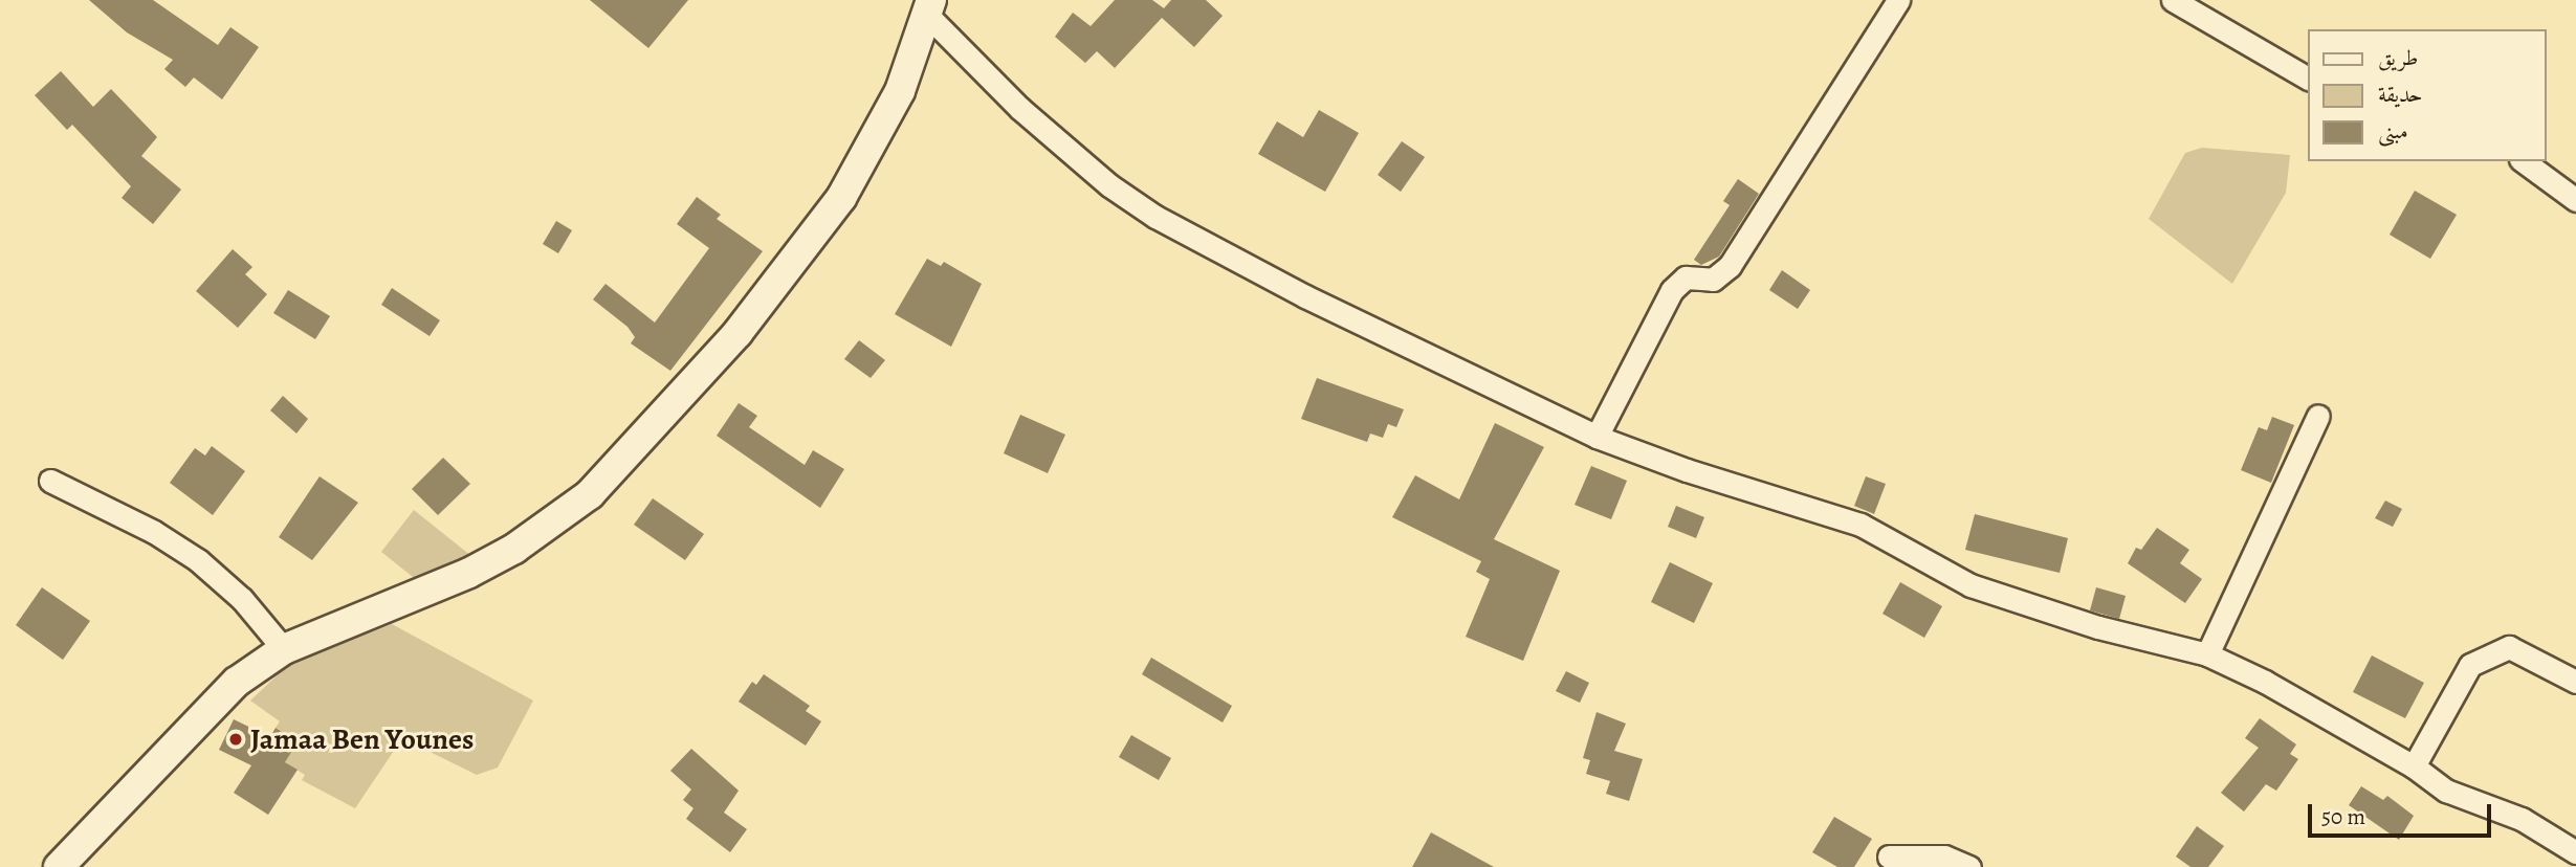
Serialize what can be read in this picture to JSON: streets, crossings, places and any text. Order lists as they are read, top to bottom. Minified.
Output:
{"places":["Jamaa Ben Younes"],"legend":["طريق","حديقة","مبنى"],"scale_bar":"50 m"}
